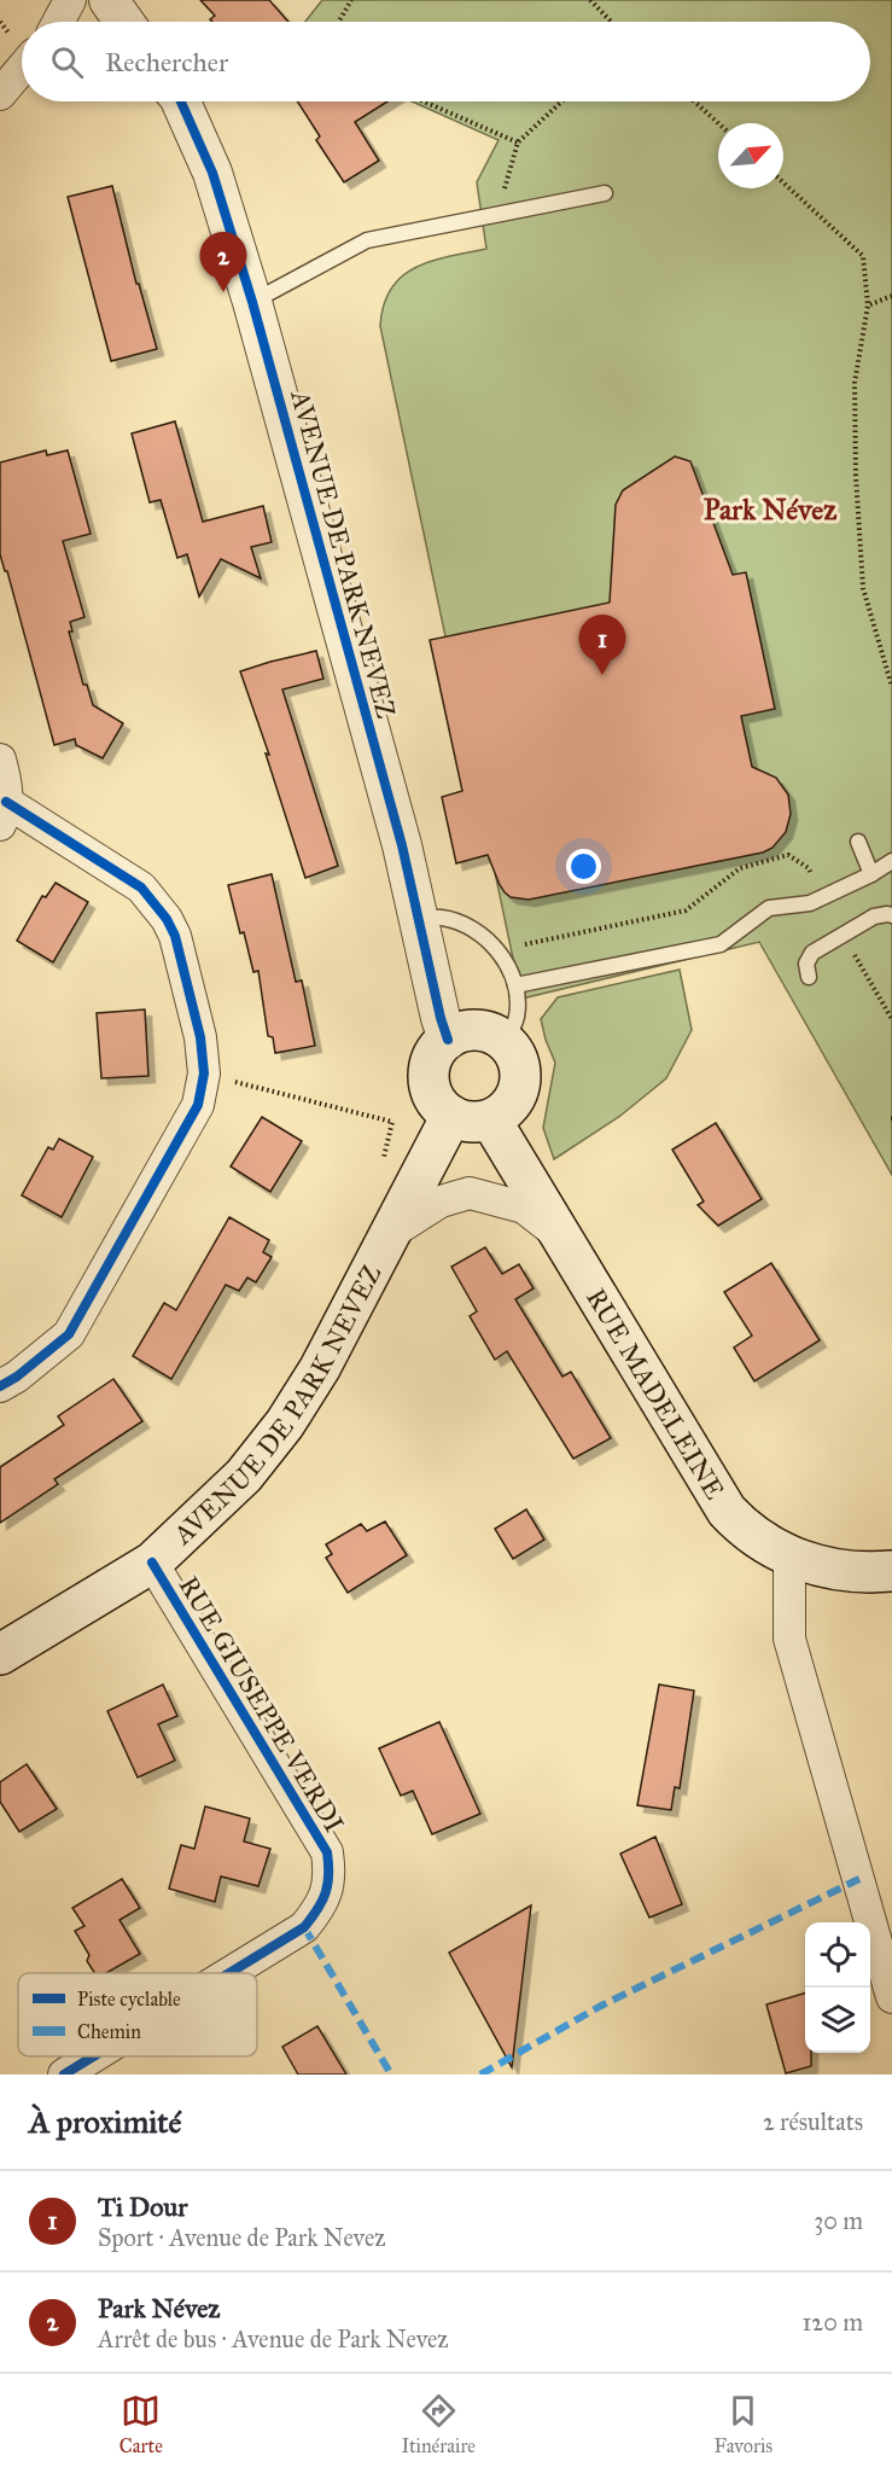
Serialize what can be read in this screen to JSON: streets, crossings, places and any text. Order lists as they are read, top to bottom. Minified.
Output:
{"streets":{"main road":["AVENUE DE PARK NEVEZ","RUE MADELEINE"],"street":["RUE GIUSEPPE VERDI"]},"crossings":[["AVENUE DE PARK NEVEZ","RUE MADELEINE"],["AVENUE DE PARK NEVEZ","RUE GIUSEPPE VERDI"]],"districts":["Park Névez"],"legend":["Piste cyclable","Chemin"],"north":"top right","page":{"search":"Rechercher","pins":["2","1"],"heading":["À proximité","2 résultats"],"list":[{"mark":"1","name":"Ti Dour","note":"Sport · Avenue de Park Nevez","value":"30 m"},{"mark":"2","name":"Park Névez","note":"Arrêt de bus · Avenue de Park Nevez","value":"120 m"}],"nav":["Carte","Itinéraire","Favoris"]}}
